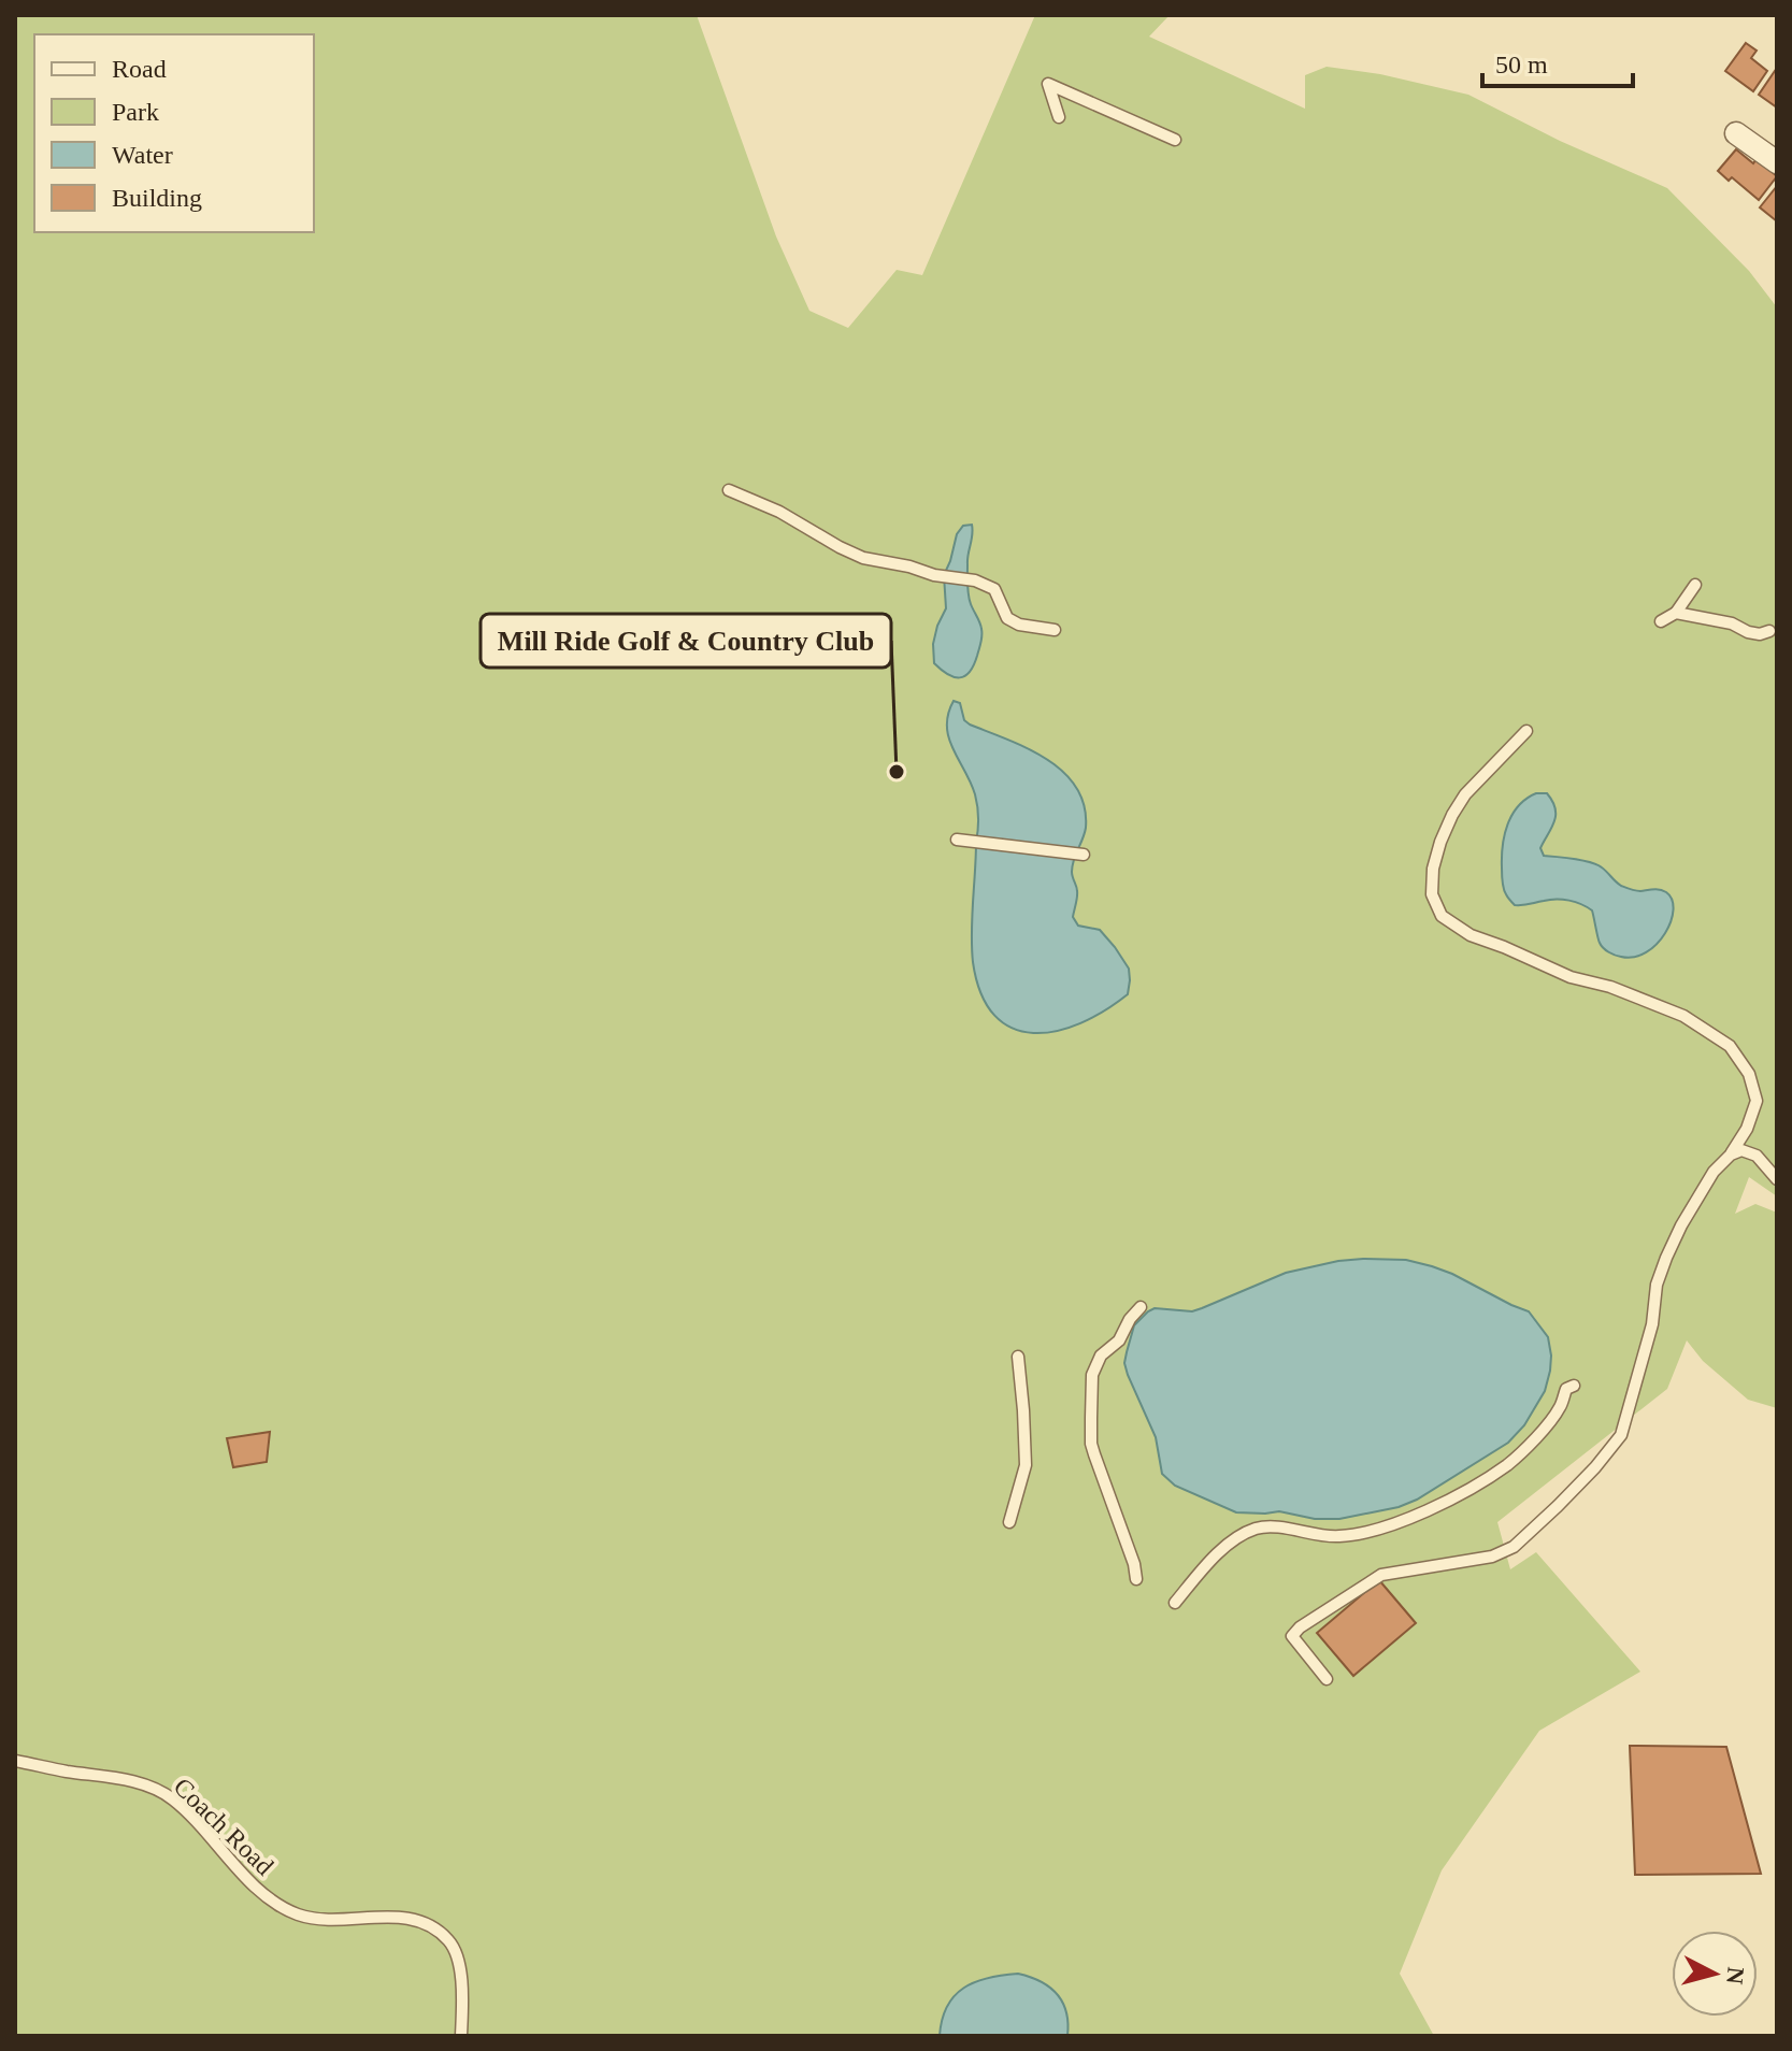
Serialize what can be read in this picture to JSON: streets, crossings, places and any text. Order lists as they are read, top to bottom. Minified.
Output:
{"streets":{"lane":["Coach Road"]},"places":["Mill Ride Golf & Country Club"],"legend":["Road","Park","Water","Building"],"scale_bar":"50 m","north":"right"}
